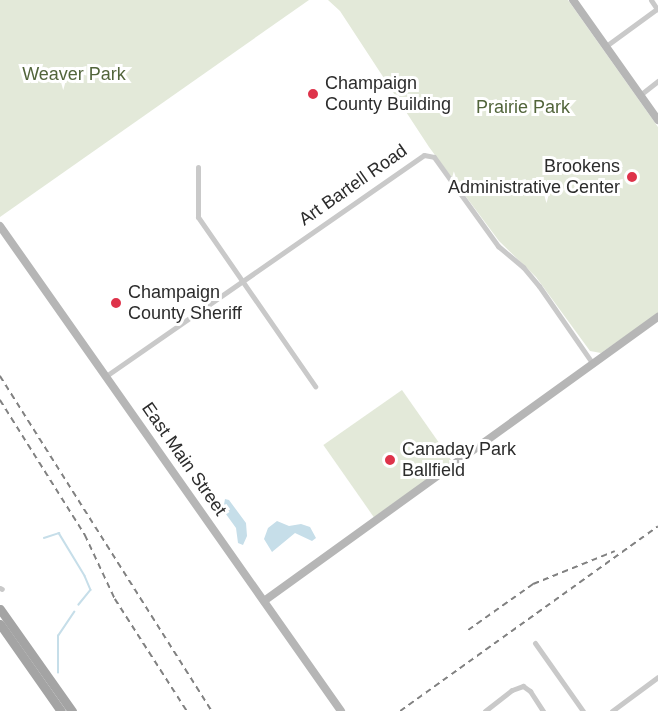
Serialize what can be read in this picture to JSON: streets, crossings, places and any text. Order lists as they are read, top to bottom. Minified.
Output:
{"streets":{"main road":["East Main Street"],"street":["Art Bartell Road"]},"crossings":[["Art Bartell Road","East Main Street"]],"parks":["Weaver Park","Prairie Park"],"places":["Champaign County Building","Brookens Administrative Center","Champaign County Sheriff","Canaday Park Ballfield"]}
